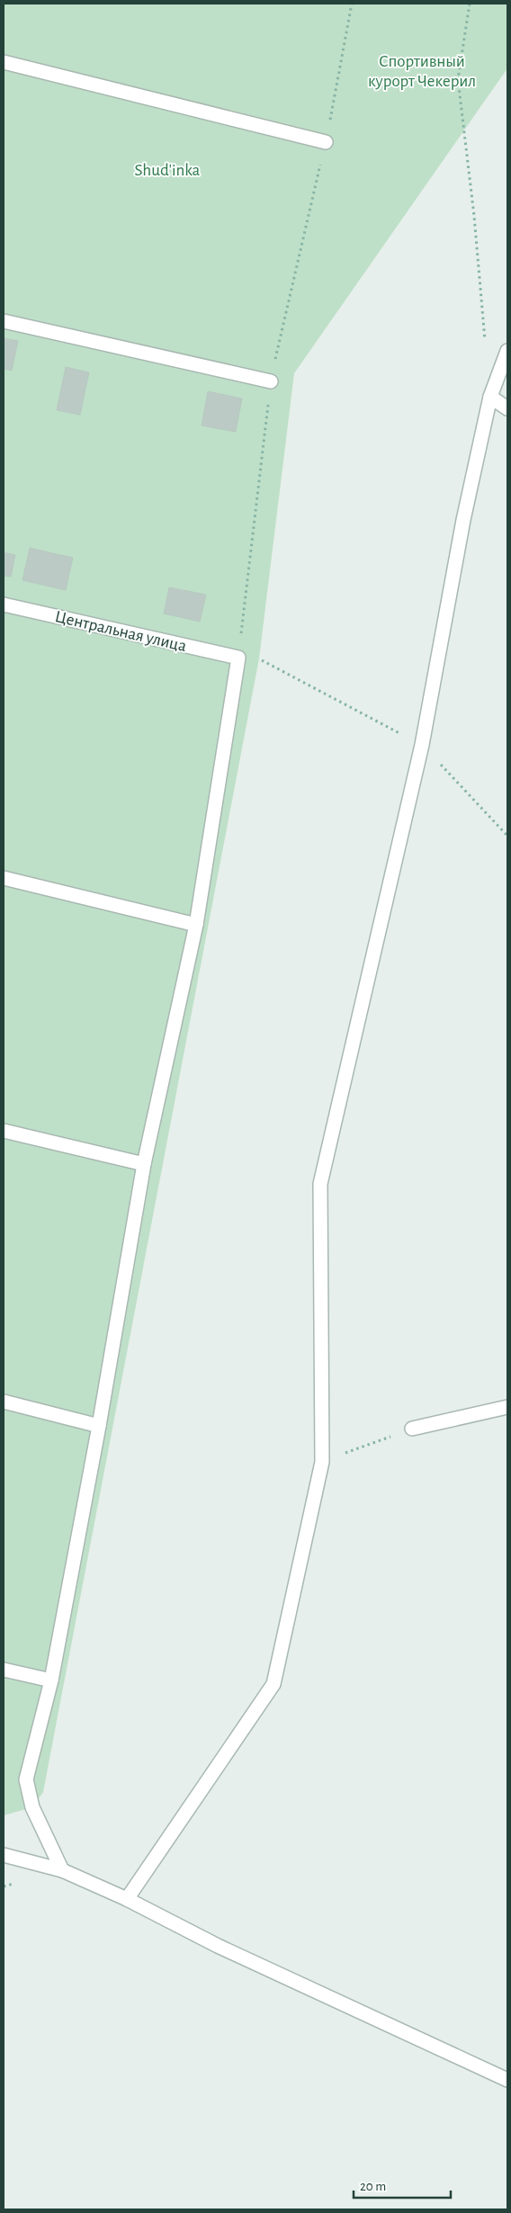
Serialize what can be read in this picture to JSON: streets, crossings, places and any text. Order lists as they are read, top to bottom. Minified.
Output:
{"streets":{"street":["Центральная улица"]},"parks":["Спортивный курорт Чекерил","Shud'inka"],"scale_bar":"20 m"}
